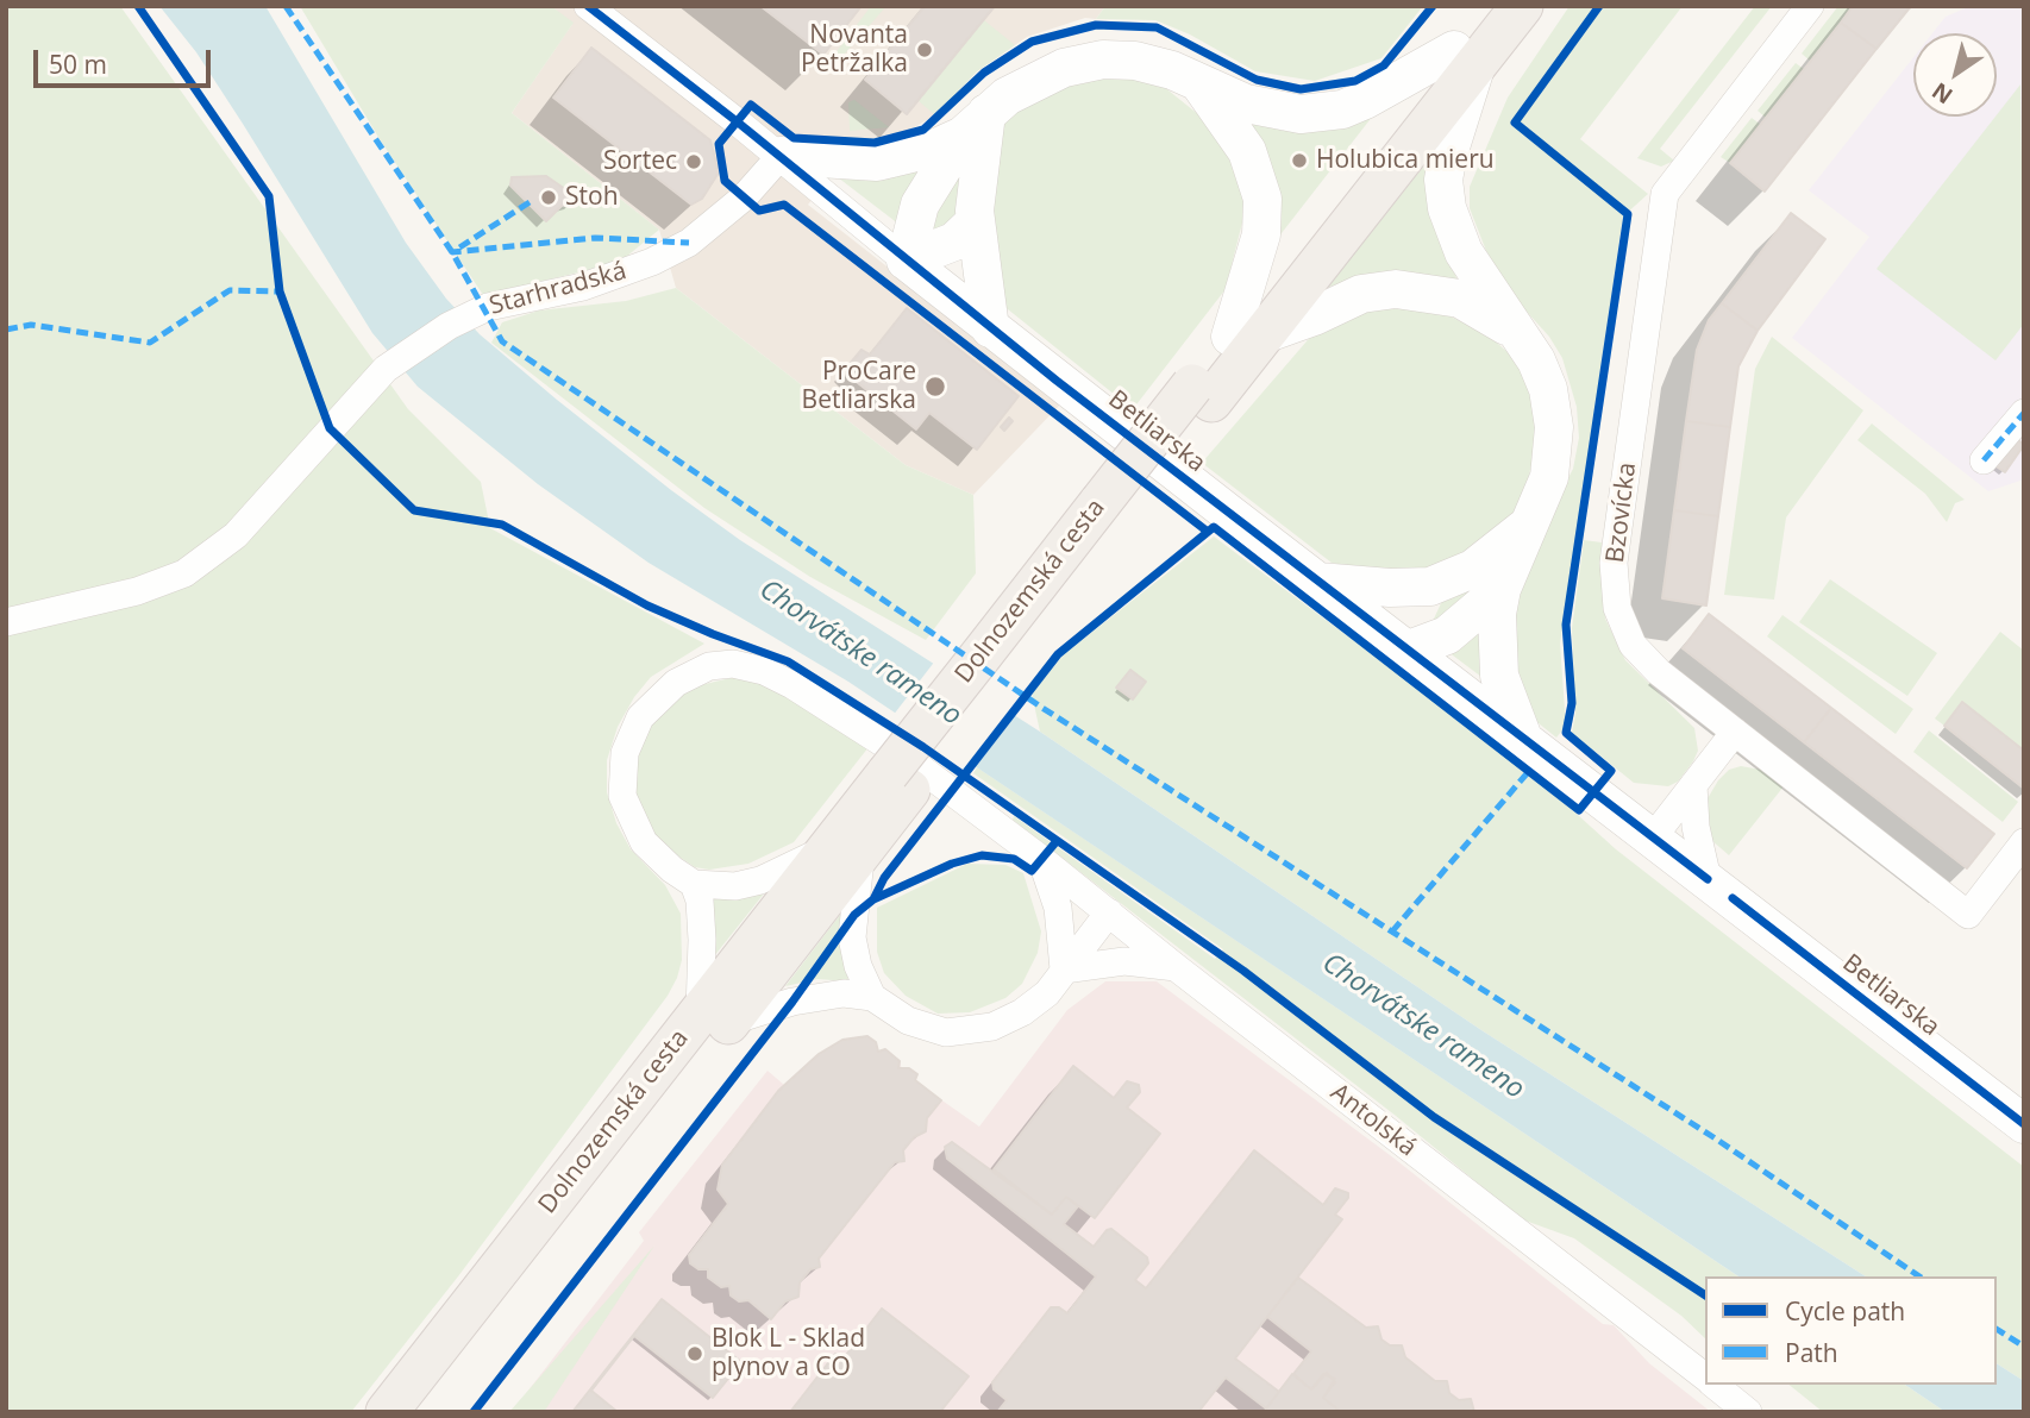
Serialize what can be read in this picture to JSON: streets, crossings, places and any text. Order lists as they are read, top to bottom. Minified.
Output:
{"streets":{"main road":["Dolnozemská cesta"],"street":["Starhradská","Betliarska","Bzovícka","Antolská"]},"crossings":[["Starhradská","Betliarska"]],"water":["Chorvátske rameno"],"places":["Novanta Petržalka","Holubica mieru","Sortec","Stoh","ProCare Betliarska","Blok L - Sklad plynov a CO"],"legend":["Cycle path","Path"],"scale_bar":"50 m","north":"bottom left"}
